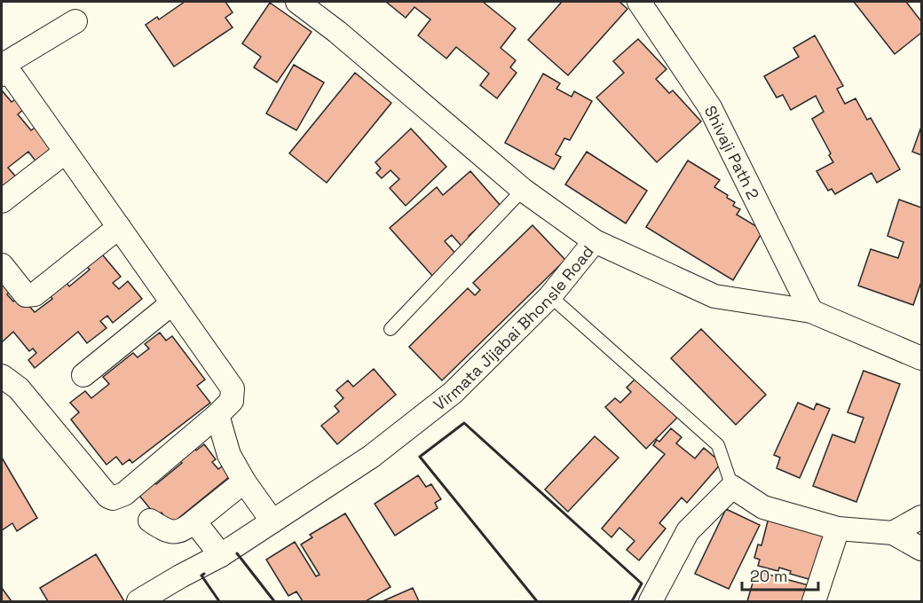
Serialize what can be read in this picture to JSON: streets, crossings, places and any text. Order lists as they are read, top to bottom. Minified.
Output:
{"streets":{"street":["Shivaji Path 2","Virmata Jijabai Bhonsle Road"]},"scale_bar":"20 m"}
